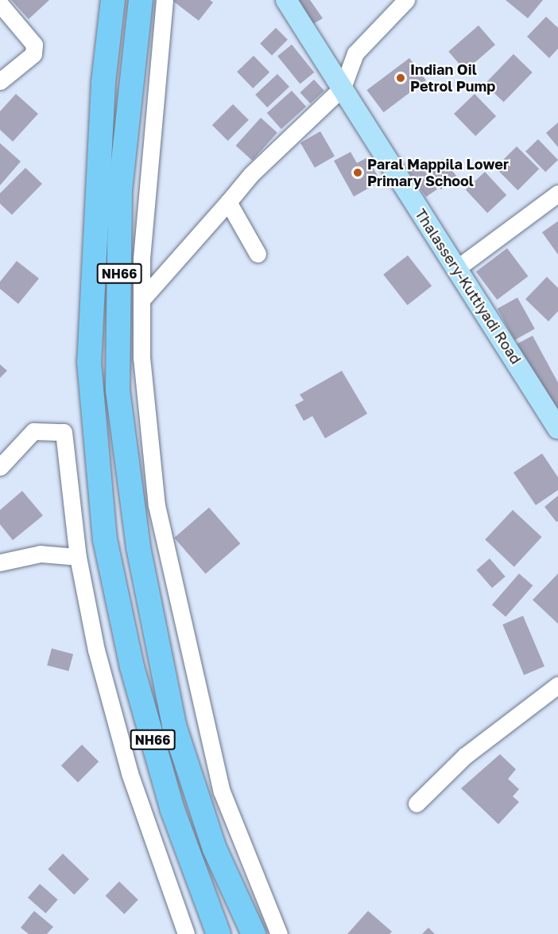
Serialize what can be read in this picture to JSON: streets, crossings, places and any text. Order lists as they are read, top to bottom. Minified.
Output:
{"streets":{"highway":["NH66"],"main road":["Thalassery-Kuttiyadi Road"]},"places":["Indian Oil Petrol Pump","Paral Mappila Lower Primary School"]}
